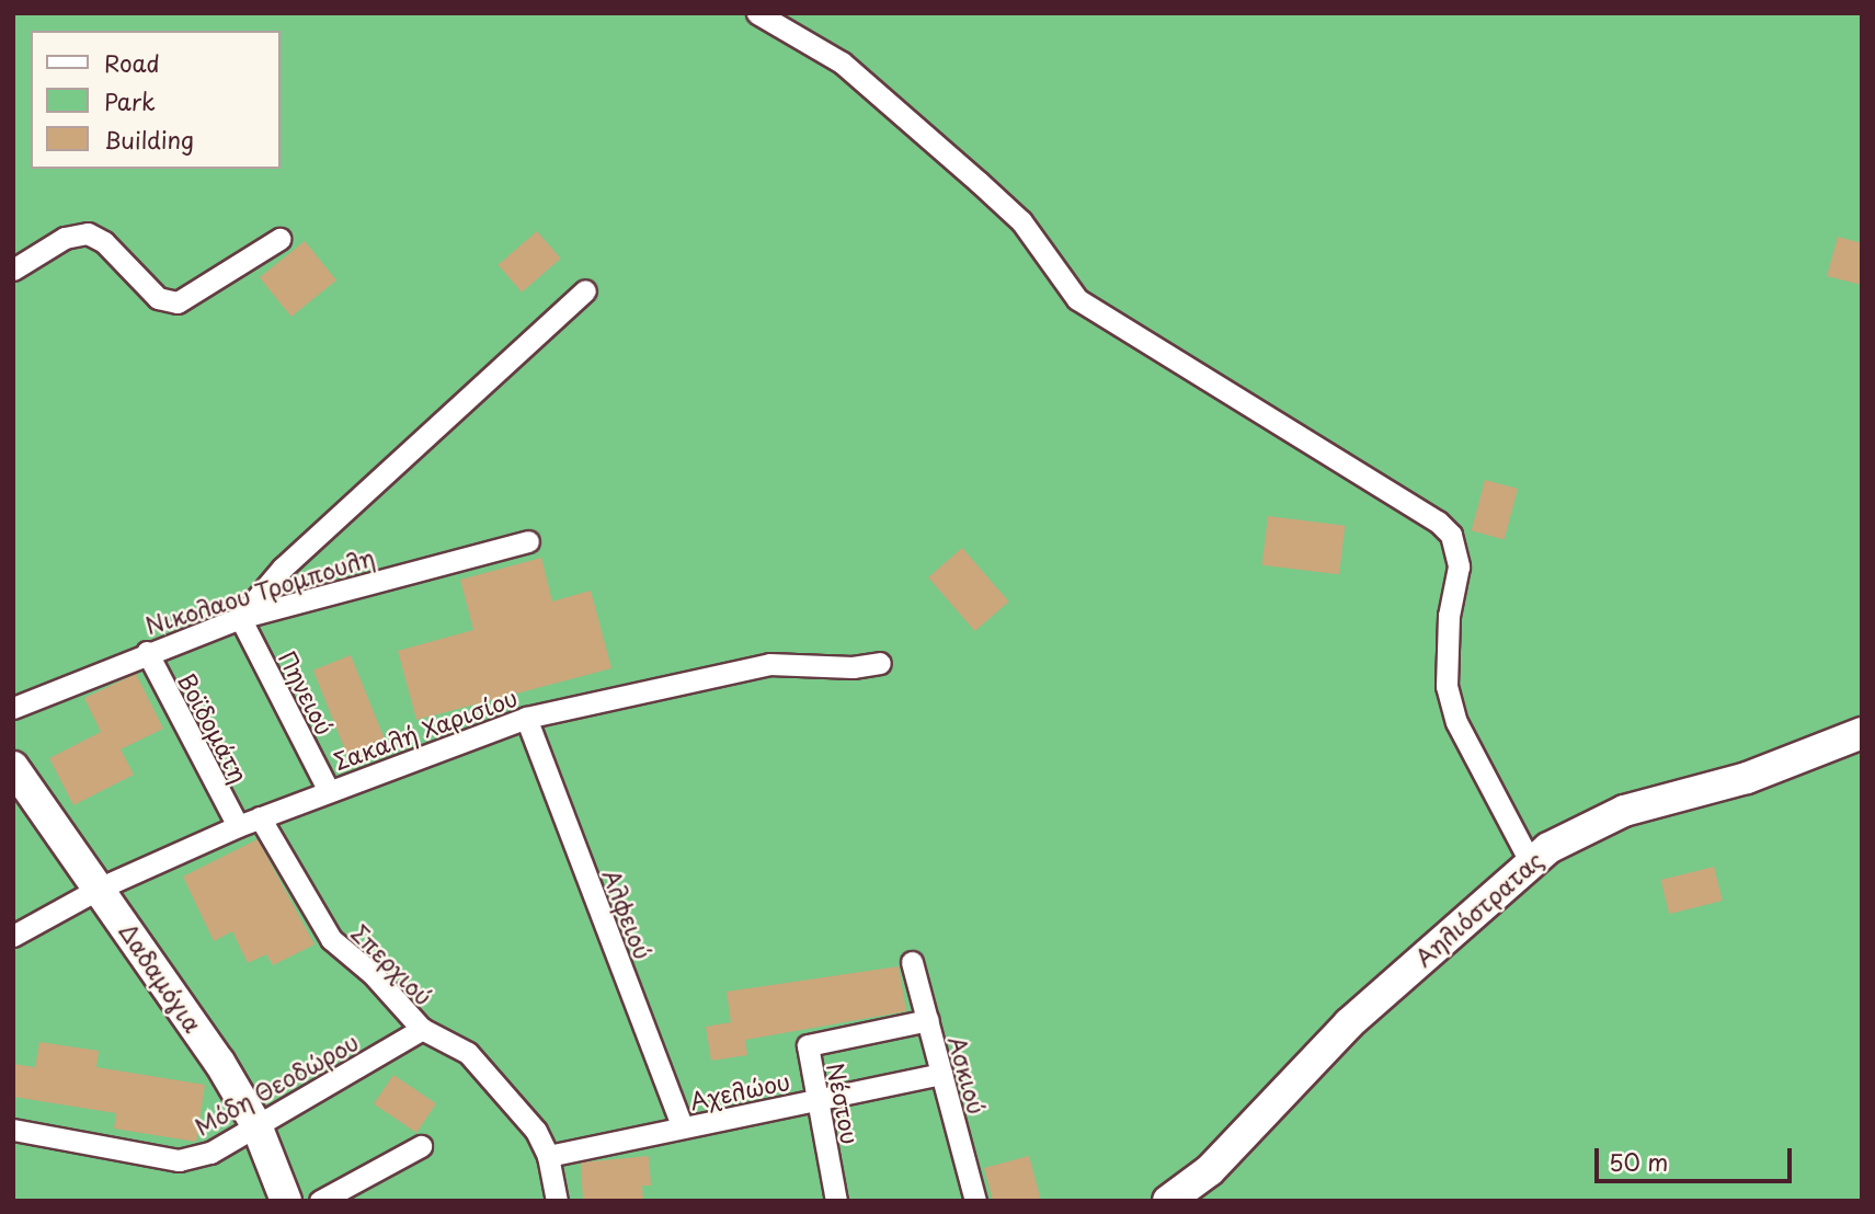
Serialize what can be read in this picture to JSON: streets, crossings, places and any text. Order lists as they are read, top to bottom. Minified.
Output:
{"streets":{"street":["Νικολαου Τρομπουλη","Πηνειού","Βοϊδομάτη","Σακαλή Χαρισίου","Αηλιόστρατας","Αλφειού","Σπερχιού","Δαδαμόγια","Ασκιού","Μόδη Θεοδώρου","Αχελώου","Νέστου"]},"crossings":[["Νικολαου Τρομπουλη","Πηνειού"],["Νικολαου Τρομπουλη","Βοϊδομάτη"],["Πηνειού","Σακαλή Χαρισίου"],["Βοϊδομάτη","Σακαλή Χαρισίου"],["Σακαλή Χαρισίου","Αλφειού"],["Σακαλή Χαρισίου","Σπερχιού"],["Σακαλή Χαρισίου","Δαδαμόγια"],["Αλφειού","Αχελώου"],["Σπερχιού","Μόδη Θεοδώρου"],["Σπερχιού","Αχελώου"],["Δαδαμόγια","Μόδη Θεοδώρου"],["Ασκιού","Αχελώου"],["Ασκιού","Νέστου"],["Αχελώου","Νέστου"]],"legend":["Road","Park","Building"],"scale_bar":"50 m"}
